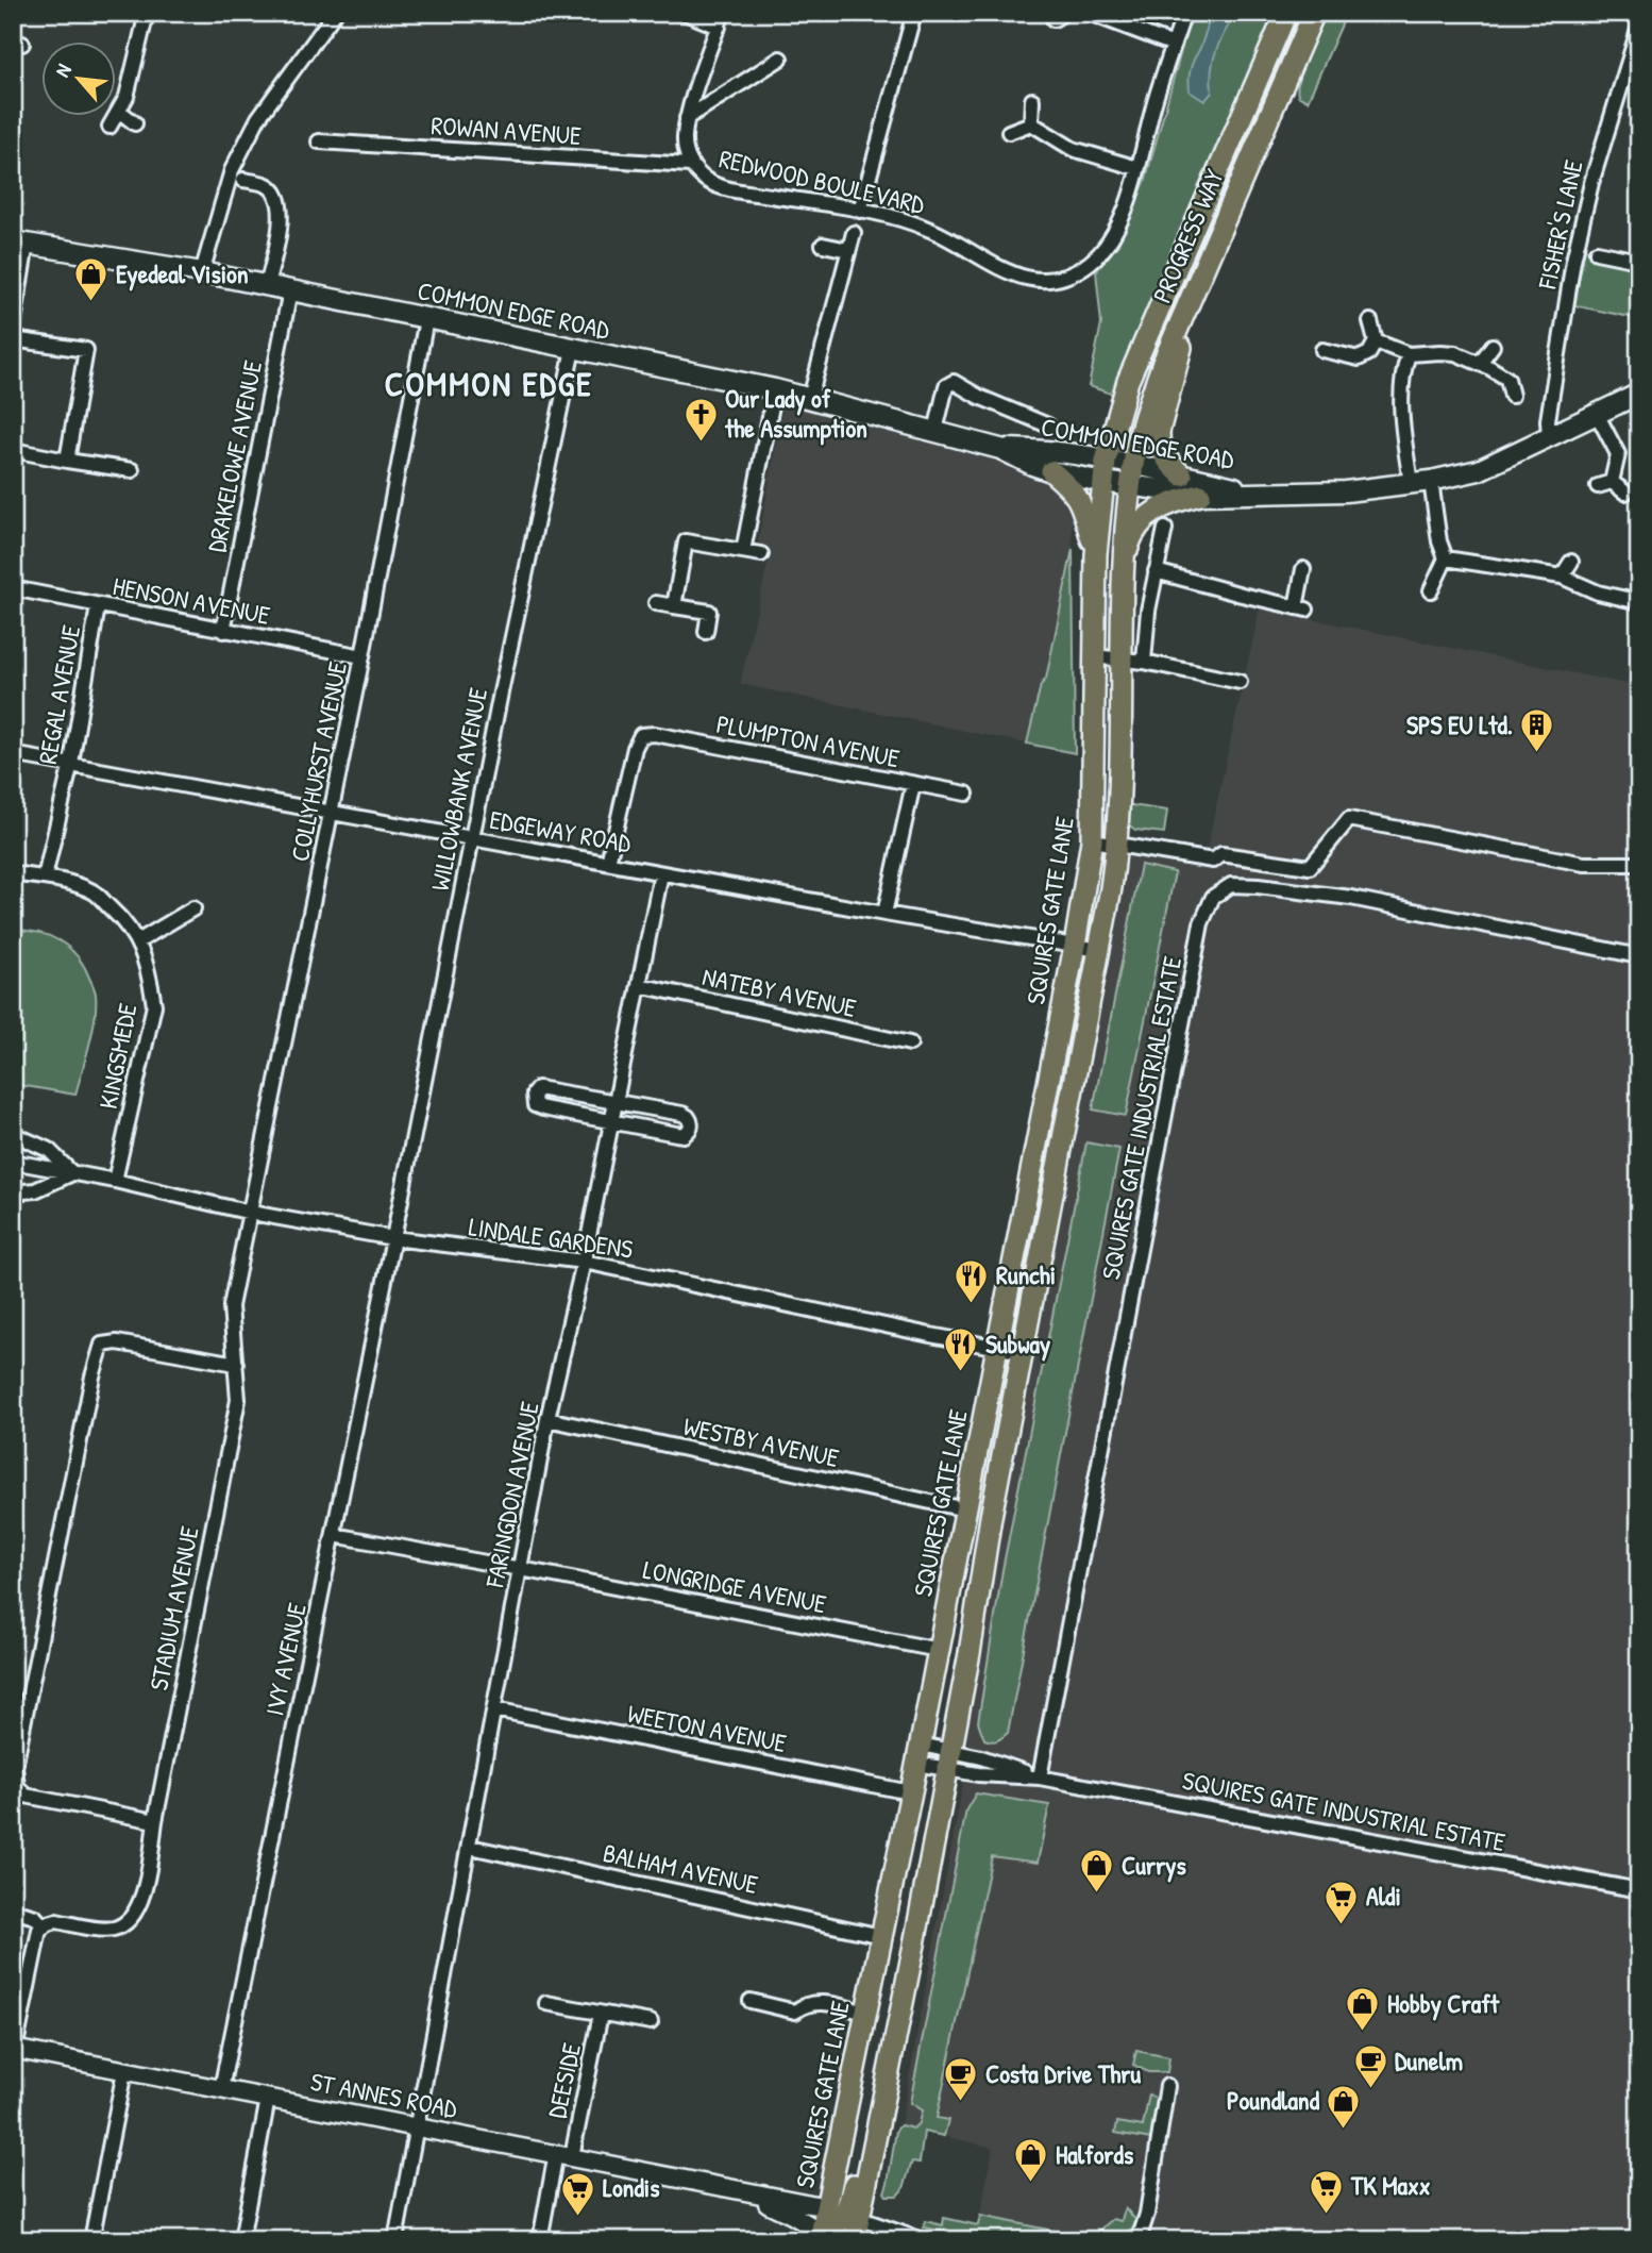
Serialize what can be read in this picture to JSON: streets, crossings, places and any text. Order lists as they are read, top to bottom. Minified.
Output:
{"streets":{"main road":["PROGRESS WAY","COMMON EDGE ROAD","SQUIRES GATE LANE"],"street":["ROWAN AVENUE","REDWOOD BOULEVARD","FISHER'S LANE","DRAKELOWE AVENUE","HENSON AVENUE","REGAL AVENUE","PLUMPTON AVENUE","COLLYHURST AVENUE","WILLOWBANK AVENUE","EDGEWAY ROAD","NATEBY AVENUE","KINGSMEDE","SQUIRES GATE INDUSTRIAL ESTATE","LINDALE GARDENS","WESTBY AVENUE","FARINGDON AVENUE","LONGRIDGE AVENUE","STADIUM AVENUE","IVY AVENUE","WEETON AVENUE","BALHAM AVENUE","DEESIDE","ST ANNES ROAD"]},"crossings":[["ROWAN AVENUE","REDWOOD BOULEVARD"],["FISHER'S LANE","COMMON EDGE ROAD"],["PROGRESS WAY","COMMON EDGE ROAD"],["PROGRESS WAY","SQUIRES GATE LANE"],["COMMON EDGE ROAD","DRAKELOWE AVENUE"],["COMMON EDGE ROAD","COLLYHURST AVENUE"],["COMMON EDGE ROAD","WILLOWBANK AVENUE"],["COMMON EDGE ROAD","SQUIRES GATE LANE"],["DRAKELOWE AVENUE","HENSON AVENUE"],["HENSON AVENUE","REGAL AVENUE"],["HENSON AVENUE","COLLYHURST AVENUE"],["REGAL AVENUE","EDGEWAY ROAD"],["REGAL AVENUE","KINGSMEDE"],["PLUMPTON AVENUE","EDGEWAY ROAD"],["COLLYHURST AVENUE","EDGEWAY ROAD"],["COLLYHURST AVENUE","LINDALE GARDENS"],["COLLYHURST AVENUE","STADIUM AVENUE"],["WILLOWBANK AVENUE","EDGEWAY ROAD"],["WILLOWBANK AVENUE","LINDALE GARDENS"],["WILLOWBANK AVENUE","IVY AVENUE"],["EDGEWAY ROAD","SQUIRES GATE LANE"],["EDGEWAY ROAD","FARINGDON AVENUE"],["SQUIRES GATE LANE","SQUIRES GATE INDUSTRIAL ESTATE"],["SQUIRES GATE LANE","LINDALE GARDENS"],["SQUIRES GATE LANE","WESTBY AVENUE"],["SQUIRES GATE LANE","LONGRIDGE AVENUE"],["SQUIRES GATE LANE","WEETON AVENUE"],["SQUIRES GATE LANE","BALHAM AVENUE"],["SQUIRES GATE LANE","ST ANNES ROAD"],["NATEBY AVENUE","FARINGDON AVENUE"],["KINGSMEDE","LINDALE GARDENS"],["LINDALE GARDENS","FARINGDON AVENUE"],["LINDALE GARDENS","STADIUM AVENUE"],["LINDALE GARDENS","IVY AVENUE"],["WESTBY AVENUE","FARINGDON AVENUE"],["FARINGDON AVENUE","LONGRIDGE AVENUE"],["FARINGDON AVENUE","WEETON AVENUE"],["FARINGDON AVENUE","BALHAM AVENUE"],["FARINGDON AVENUE","ST ANNES ROAD"],["LONGRIDGE AVENUE","IVY AVENUE"],["IVY AVENUE","ST ANNES ROAD"],["DEESIDE","ST ANNES ROAD"]],"districts":["COMMON EDGE"],"places":{"shop":["Eyedeal Vision","Currys","Hobby Craft","Poundland","Halfords"],"church":["Our Lady of the Assumption"],"building":["SPS EU Ltd."],"restaurant":["Runchi","Subway"],"supermarket":["Aldi","TK Maxx","Londis"],"cafe":["Dunelm","Costa Drive Thru"]},"north":"top left"}
